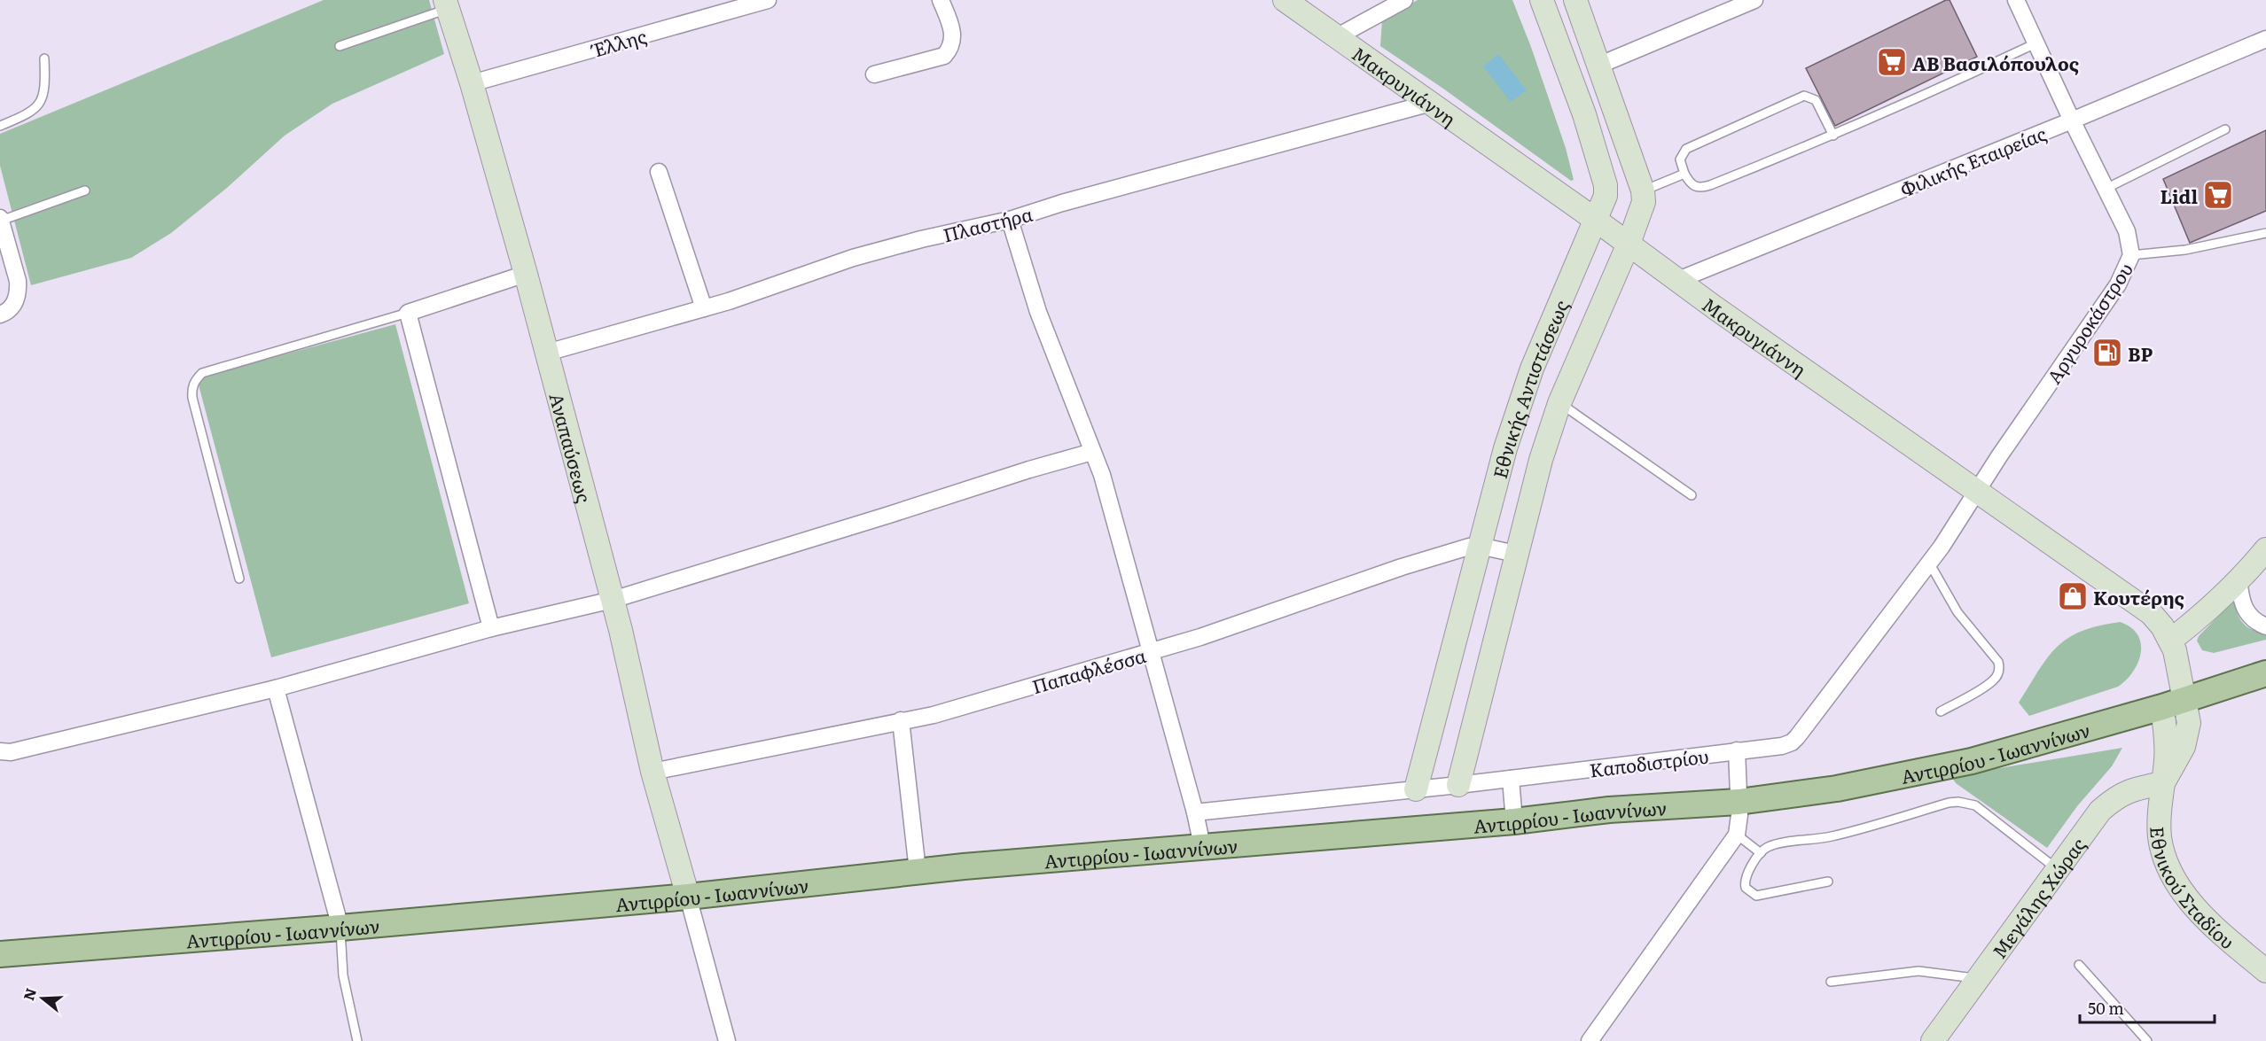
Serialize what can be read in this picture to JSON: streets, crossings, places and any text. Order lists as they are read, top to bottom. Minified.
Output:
{"streets":{"main road":["Αντιρρίου - Ιωαννίνων"],"street":["Έλλης","Μακρυγιάννη","Φιλικής Εταιρείας","Πλαστήρα","Αργυροκάστρου","Εθνικής Αντιστάσεως","Αναπαύσεως","Παπαφλέσσα","Καποδιστρίου","Εθνικού Σταδίου","Μεγάλης Χώρας"]},"crossings":[["Έλλης","Αναπαύσεως"],["Μακρυγιάννη","Φιλικής Εταιρείας"],["Μακρυγιάννη","Πλαστήρα"],["Μακρυγιάννη","Αργυροκάστρου"],["Μακρυγιάννη","Εθνικής Αντιστάσεως"],["Μακρυγιάννη","Αντιρρίου - Ιωαννίνων"],["Μακρυγιάννη","Καποδιστρίου"],["Μακρυγιάννη","Εθνικού Σταδίου"],["Φιλικής Εταιρείας","Αργυροκάστρου"],["Πλαστήρα","Αναπαύσεως"],["Αργυροκάστρου","Καποδιστρίου"],["Εθνικής Αντιστάσεως","Παπαφλέσσα"],["Εθνικής Αντιστάσεως","Καποδιστρίου"],["Αναπαύσεως","Παπαφλέσσα"],["Αναπαύσεως","Αντιρρίου - Ιωαννίνων"],["Αντιρρίου - Ιωαννίνων","Εθνικού Σταδίου"],["Εθνικού Σταδίου","Μεγάλης Χώρας"]],"places":{"supermarket":["ΑΒ Βασιλόπουλος","Lidl"],"fuel station":["BP"],"shop":["Κουτέρης"]},"scale_bar":"50 m","north":"left"}
